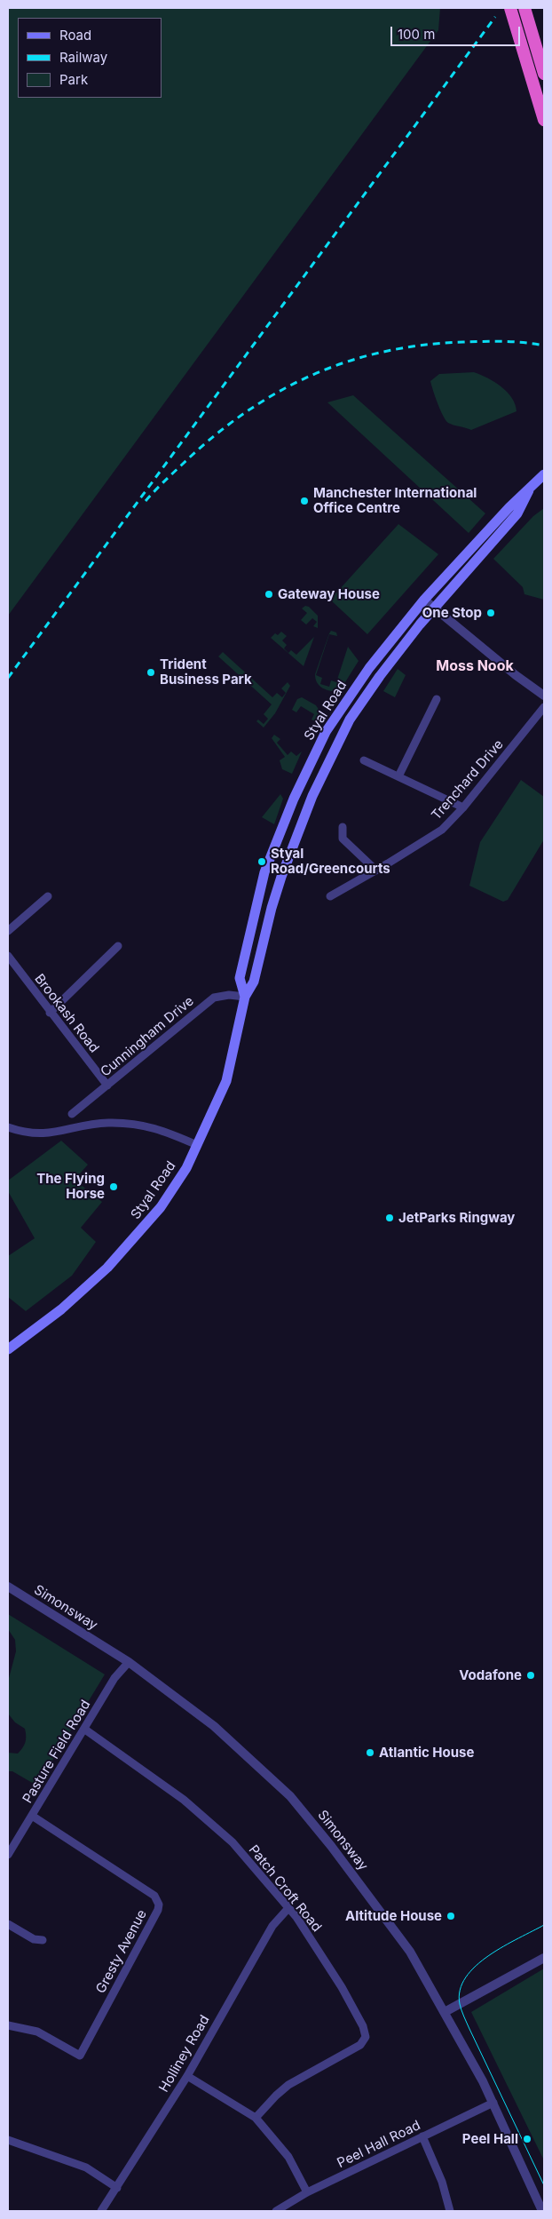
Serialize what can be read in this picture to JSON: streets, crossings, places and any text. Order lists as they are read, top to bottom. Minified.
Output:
{"streets":{"main road":["Styal Road"],"street":["Trenchard Drive","Brookash Road","Cunningham Drive","Simonsway","Pasture Field Road","Patch Croft Road","Gresty Avenue","Holliney Road","Peel Hall Road"]},"crossings":[["Styal Road","Cunningham Drive"],["Brookash Road","Cunningham Drive"],["Simonsway","Pasture Field Road"],["Simonsway","Peel Hall Road"],["Pasture Field Road","Patch Croft Road"],["Pasture Field Road","Gresty Avenue"],["Patch Croft Road","Holliney Road"]],"districts":["Moss Nook"],"places":["Manchester International Office Centre","Gateway House","One Stop","Trident Business Park","Styal Road/Greencourts","The Flying Horse","JetParks Ringway","Vodafone","Atlantic House","Altitude House","Peel Hall"],"legend":["Road","Railway","Park"],"scale_bar":"100 m"}
